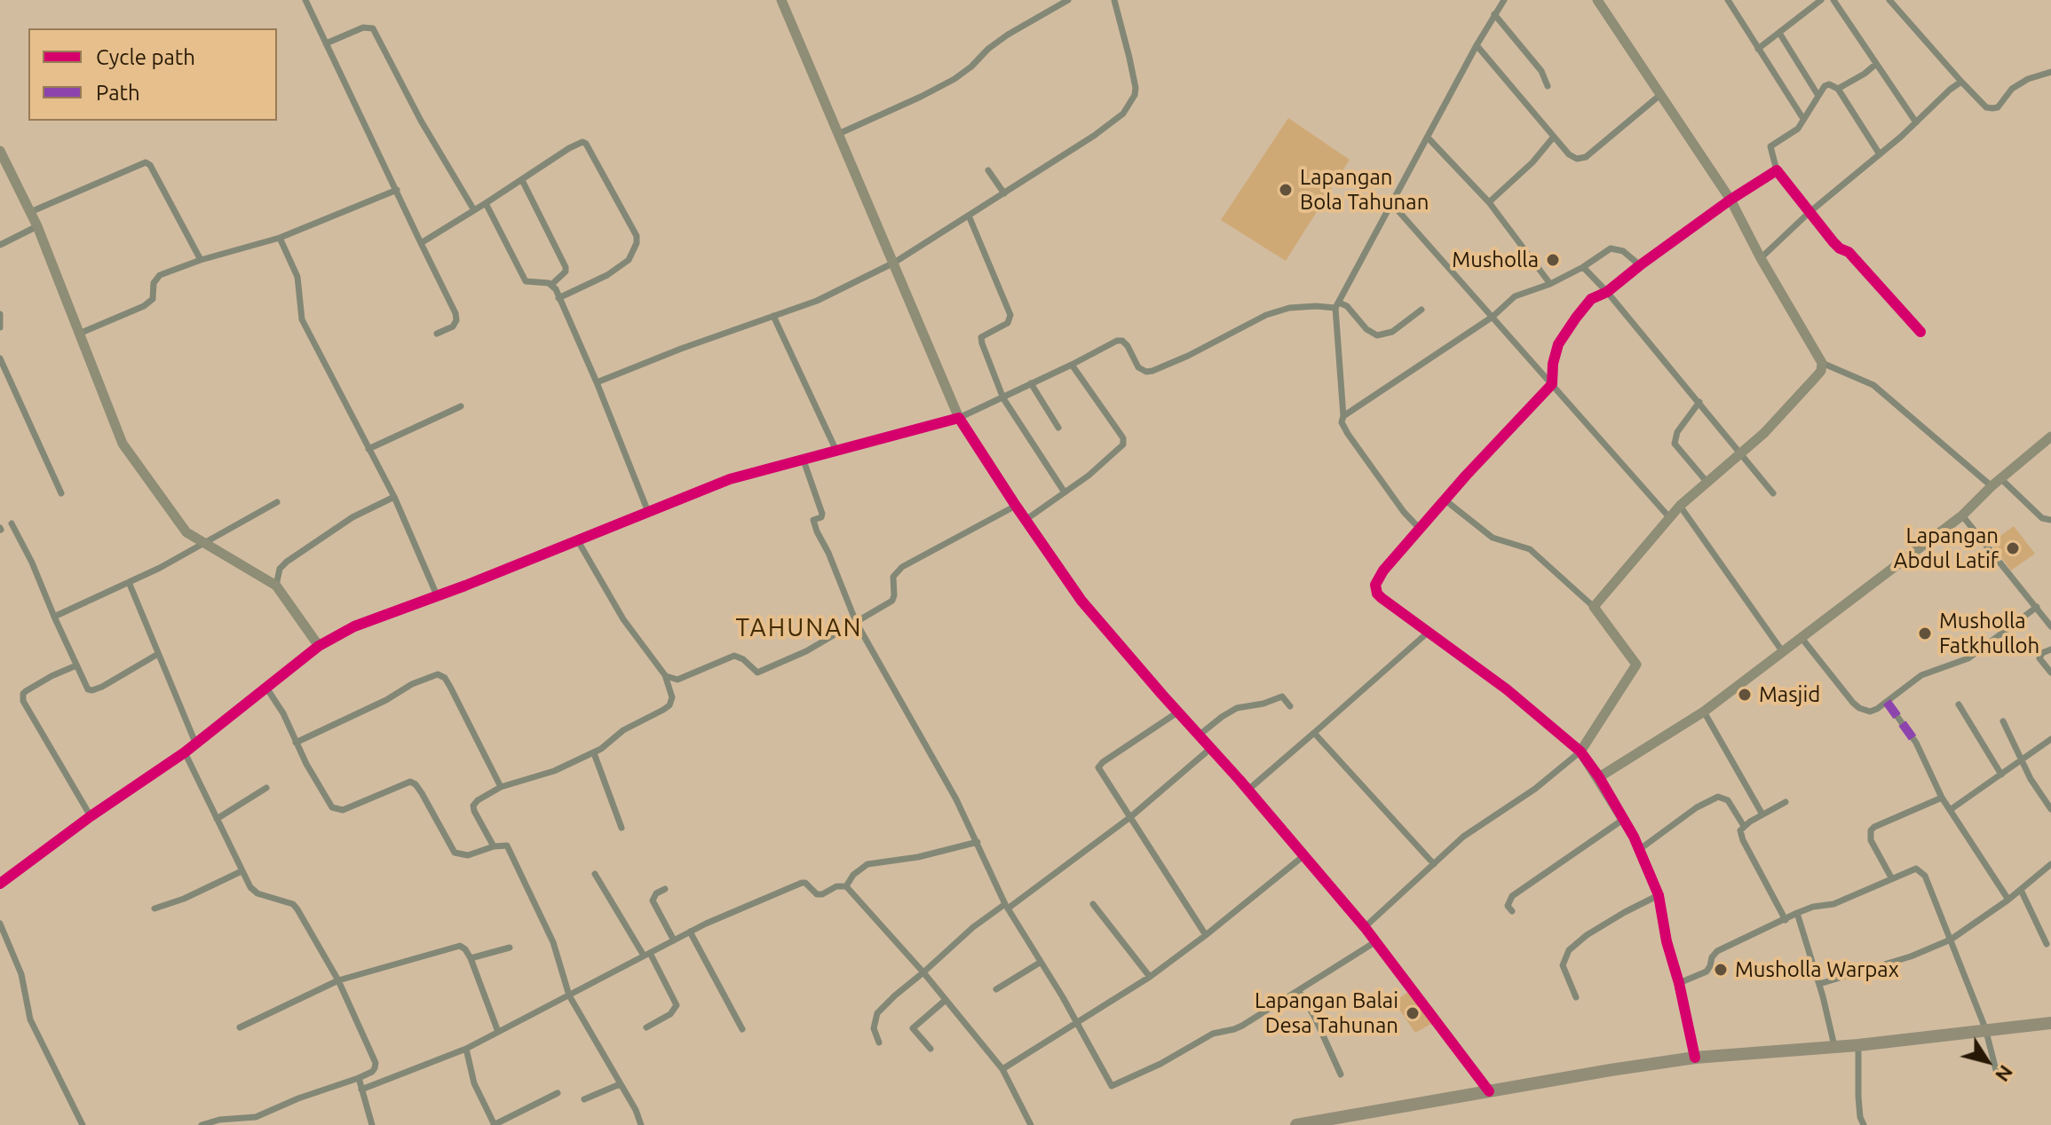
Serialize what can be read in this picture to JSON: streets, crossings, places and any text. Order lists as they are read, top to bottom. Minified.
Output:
{"districts":["TAHUNAN"],"places":["Lapangan Bola Tahunan","Musholla","Lapangan Abdul Latif","Musholla Fatkhulloh","Masjid","Musholla Warpax","Lapangan Balai Desa Tahunan"],"legend":["Cycle path","Path"],"north":"bottom right"}
